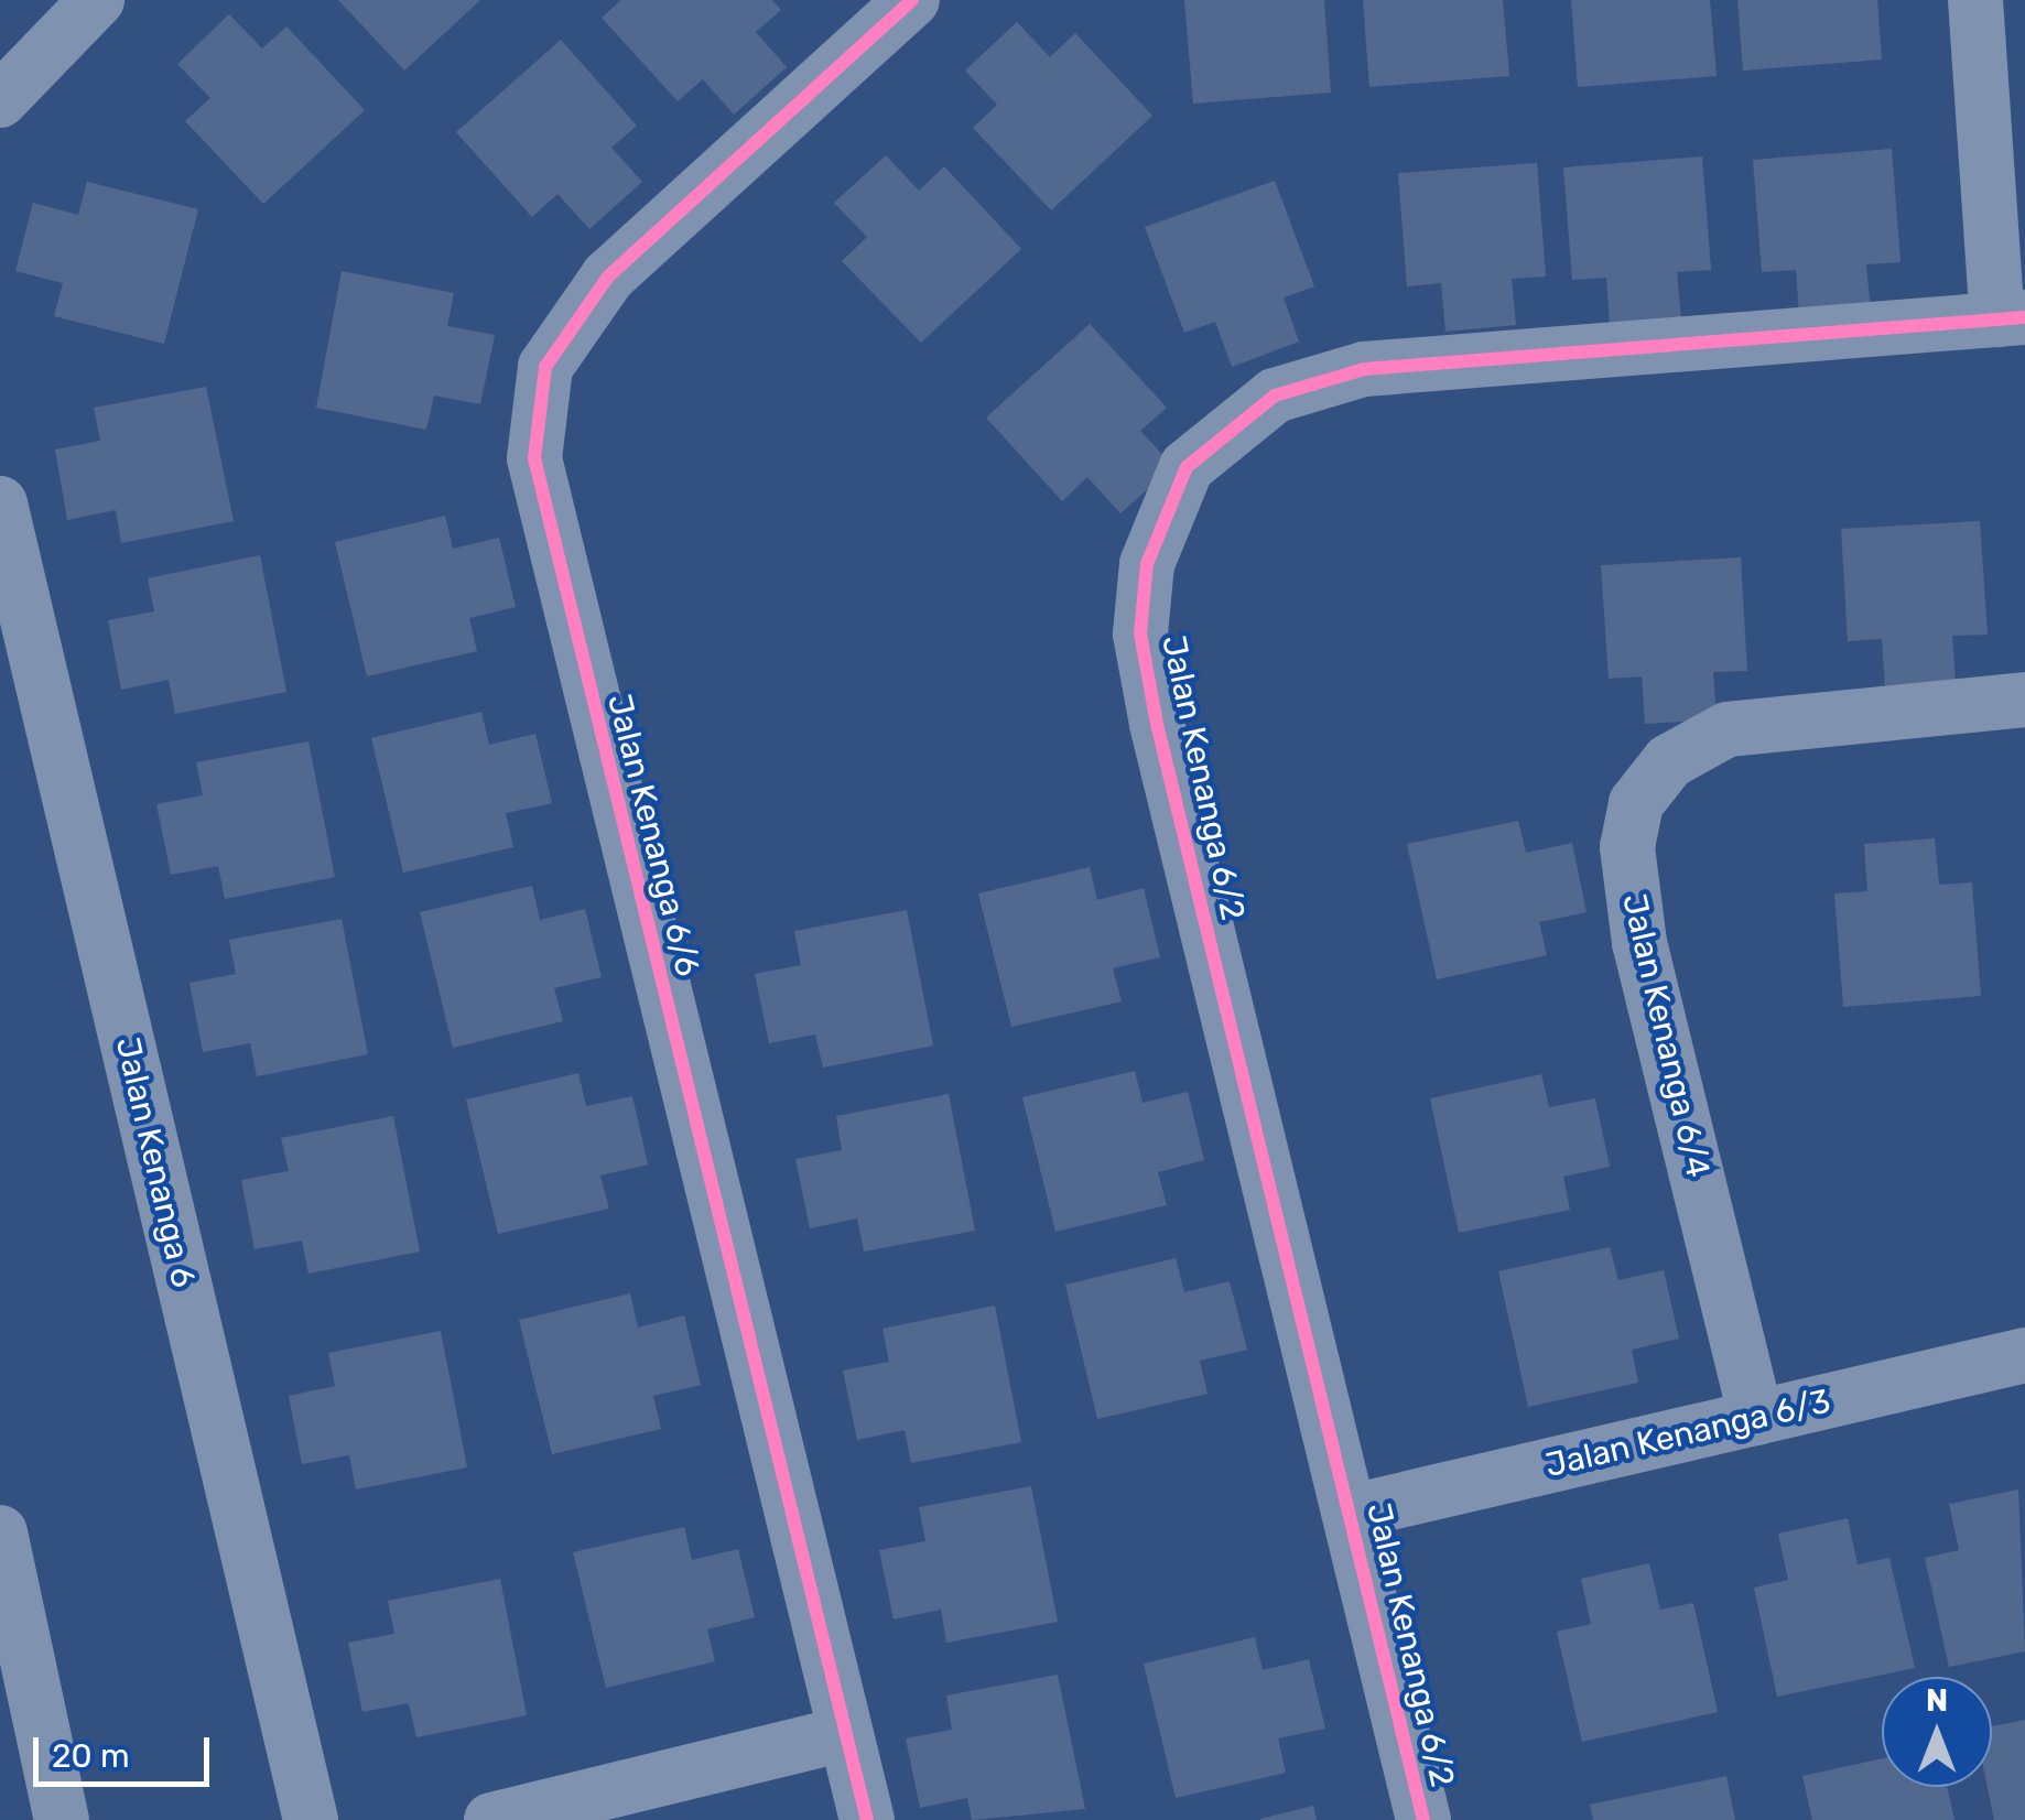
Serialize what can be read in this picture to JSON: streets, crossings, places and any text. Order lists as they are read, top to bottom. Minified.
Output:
{"streets":{"street":["Jalan Kenanga 6/2","Jalan Kenanga 6/6","Jalan Kenanga 6/4","Jalan Kenanga 6","Jalan Kenanga 6/3"]},"crossings":[["Jalan Kenanga 6/2","Jalan Kenanga 6/3"],["Jalan Kenanga 6/4","Jalan Kenanga 6/3"]],"scale_bar":"20 m","north":"top"}
